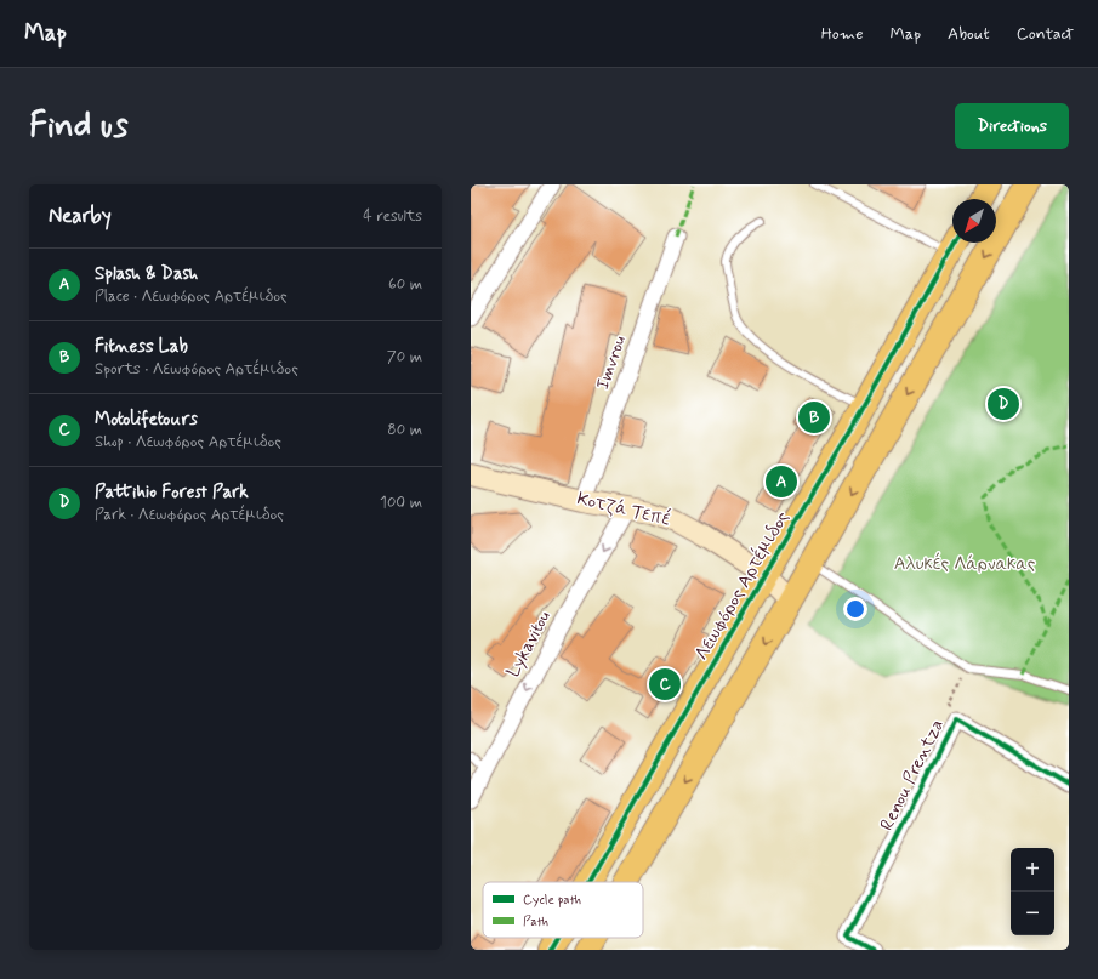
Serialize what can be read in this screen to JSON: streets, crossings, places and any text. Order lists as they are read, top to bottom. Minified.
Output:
{"streets":{"main road":["Λεωφόρος Αρτέμιδος"],"street":["Imvrou","Κοτζά Τεπέ","Lykavitou","Renou Prentza"]},"crossings":[["Imvrou","Κοτζά Τεπέ"],["Κοτζά Τεπέ","Λεωφόρος Αρτέμιδος"],["Κοτζά Τεπέ","Lykavitou"]],"one_way":["Lykavitou"],"parks":["Αλυκές Λάρνακας"],"legend":["Cycle path","Path"],"north":"bottom left","page":{"header":"Map","nav":["Home","Map","About","Contact"],"buttons":"Directions","title":"Find us","heading":["Nearby","4 results"],"list":[{"mark":"A","name":"Splash & Dash","note":"Place · Λεωφόρος Αρτέμιδος","value":"60 m"},{"mark":"B","name":"Fitness Lab","note":"Sports · Λεωφόρος Αρτέμιδος","value":"70 m"},{"mark":"C","name":"Motolifetours","note":"Shop · Λεωφόρος Αρτέμιδος","value":"80 m"},{"mark":"D","name":"Pattihio Forest Park","note":"Park · Λεωφόρος Αρτέμιδος","value":"100 m"}],"pins":["D","B","A","C"],"map_buttons":["+","−"]}}
